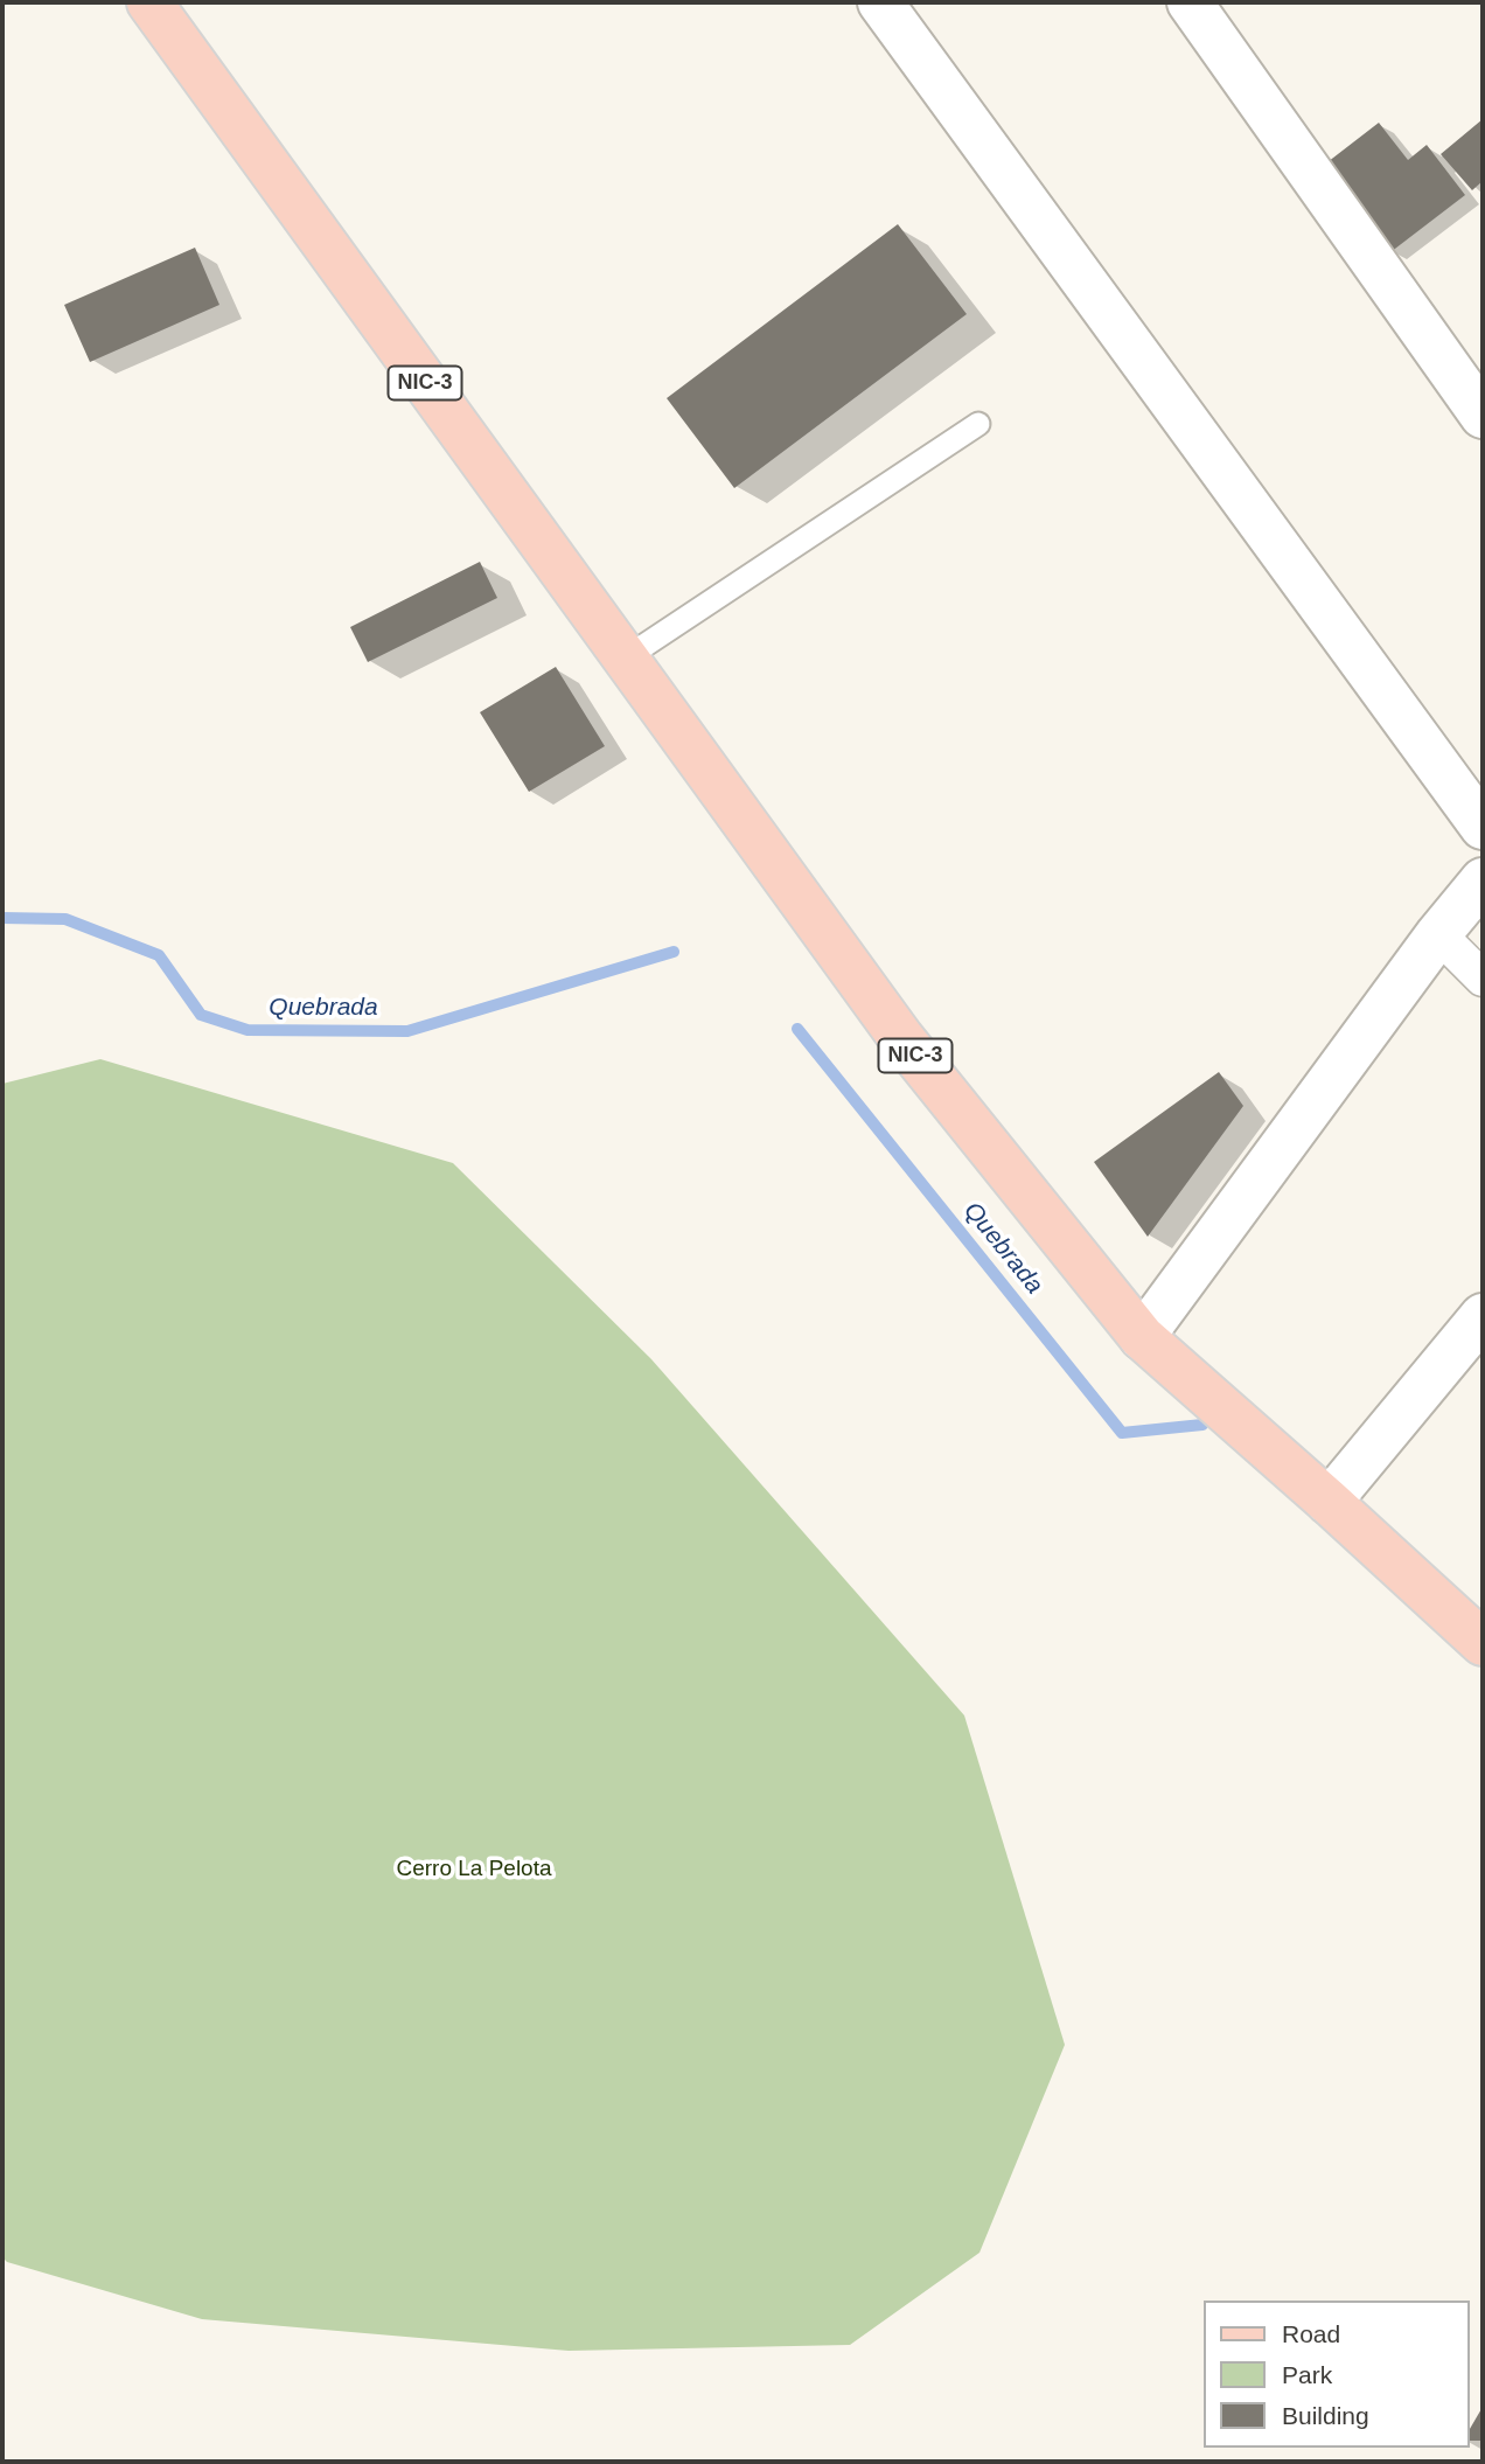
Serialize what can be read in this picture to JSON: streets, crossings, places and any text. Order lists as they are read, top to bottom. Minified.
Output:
{"streets":{"main road":["NIC-3"]},"water":["Quebrada"],"parks":["Cerro La Pelota"],"legend":["Road","Park","Building"]}
